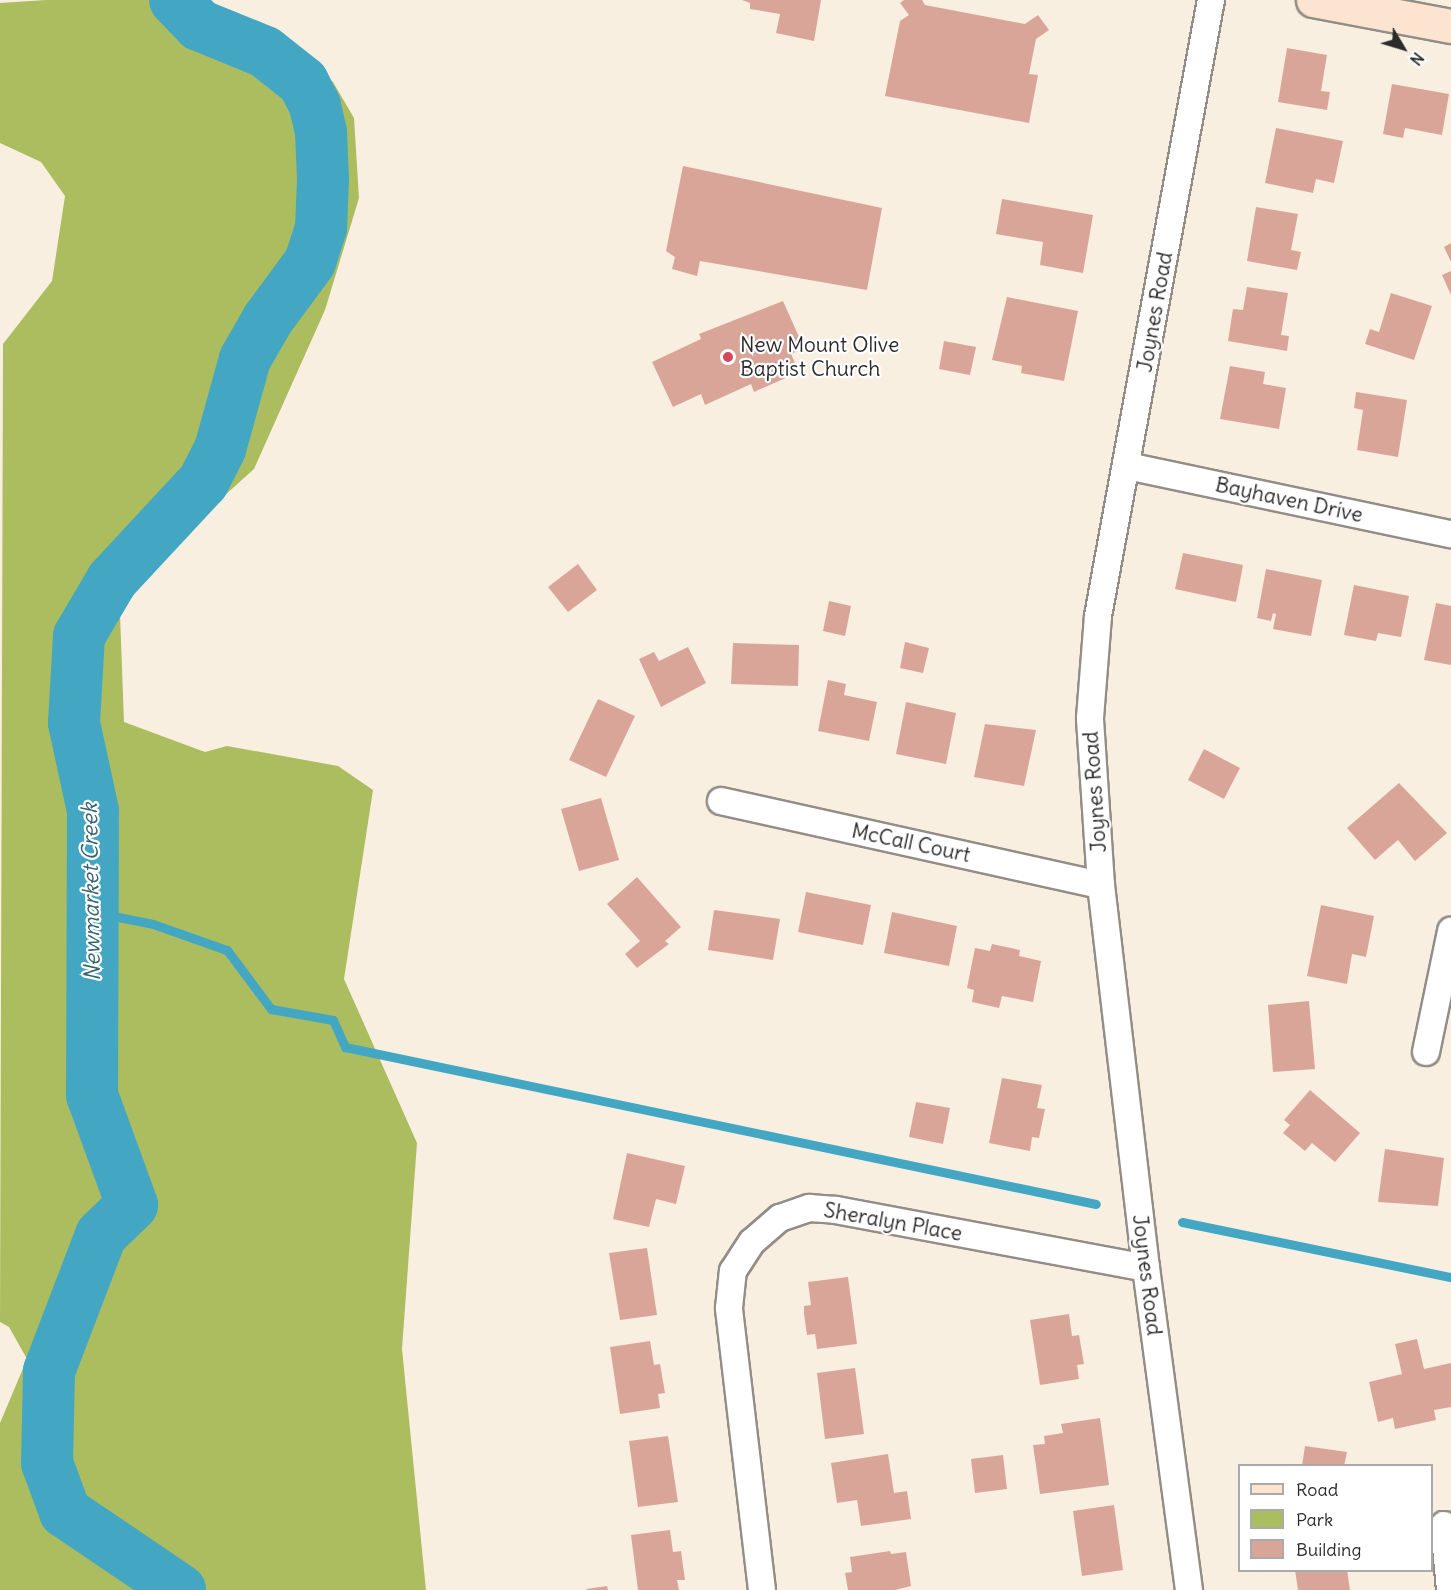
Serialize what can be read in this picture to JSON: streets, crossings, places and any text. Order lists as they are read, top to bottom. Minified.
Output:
{"streets":{"street":["Joynes Road","Bayhaven Drive","McCall Court","Sheralyn Place"]},"crossings":[["Joynes Road","Bayhaven Drive"],["Joynes Road","McCall Court"],["Joynes Road","Sheralyn Place"]],"water":["Newmarket Creek"],"places":["New Mount Olive Baptist Church"],"legend":["Road","Park","Building"],"north":"bottom right"}
